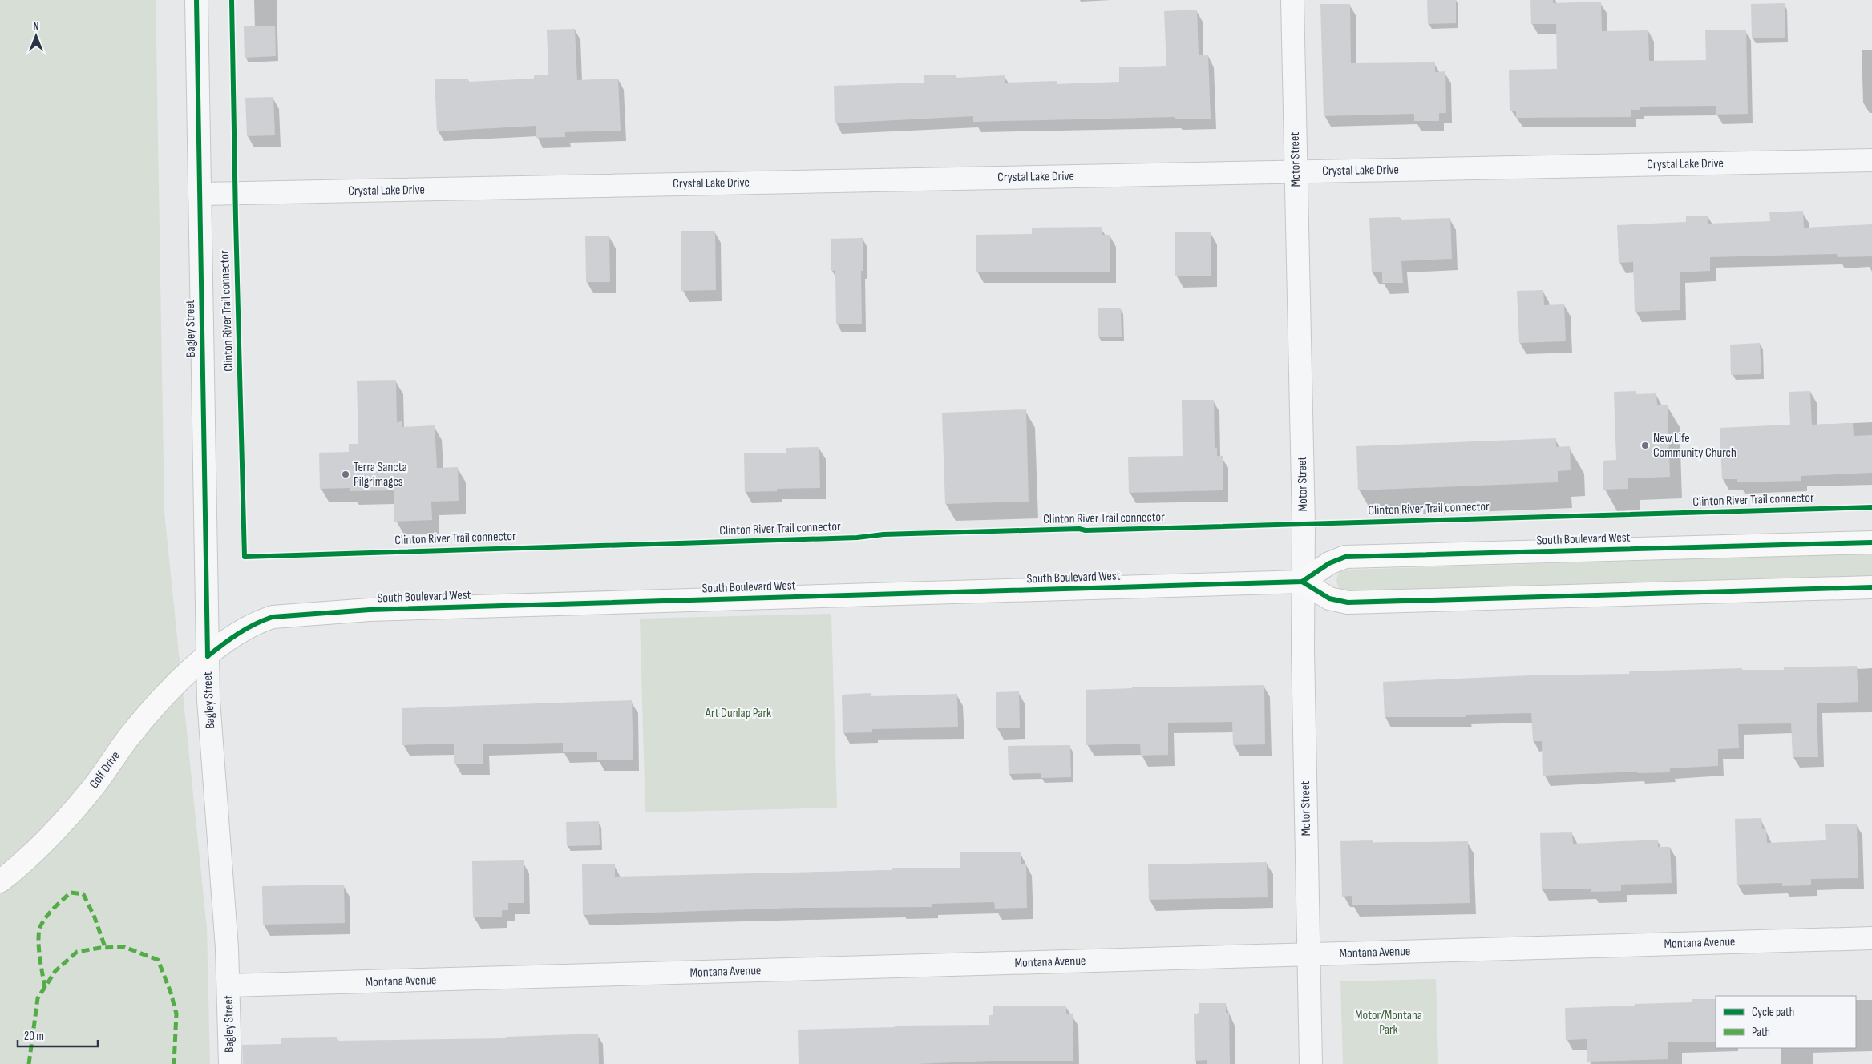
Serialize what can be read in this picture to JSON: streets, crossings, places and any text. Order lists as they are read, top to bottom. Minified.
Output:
{"streets":{"street":["Motor Street","Crystal Lake Drive","Bagley Street","South Boulevard West","Golf Drive","Montana Avenue"],"cycle path":["Clinton River Trail connector"]},"crossings":[["Motor Street","Crystal Lake Drive"],["Motor Street","South Boulevard West"],["Motor Street","Montana Avenue"],["Crystal Lake Drive","Bagley Street"],["Bagley Street","South Boulevard West"],["Bagley Street","Golf Drive"],["Bagley Street","Montana Avenue"],["South Boulevard West","Golf Drive"]],"parks":["Art Dunlap Park","Motor/Montana Park"],"places":["New Life Community Church","Terra Sancta Pilgrimages"],"legend":["Cycle path","Path"],"scale_bar":"20 m","north":"top"}
